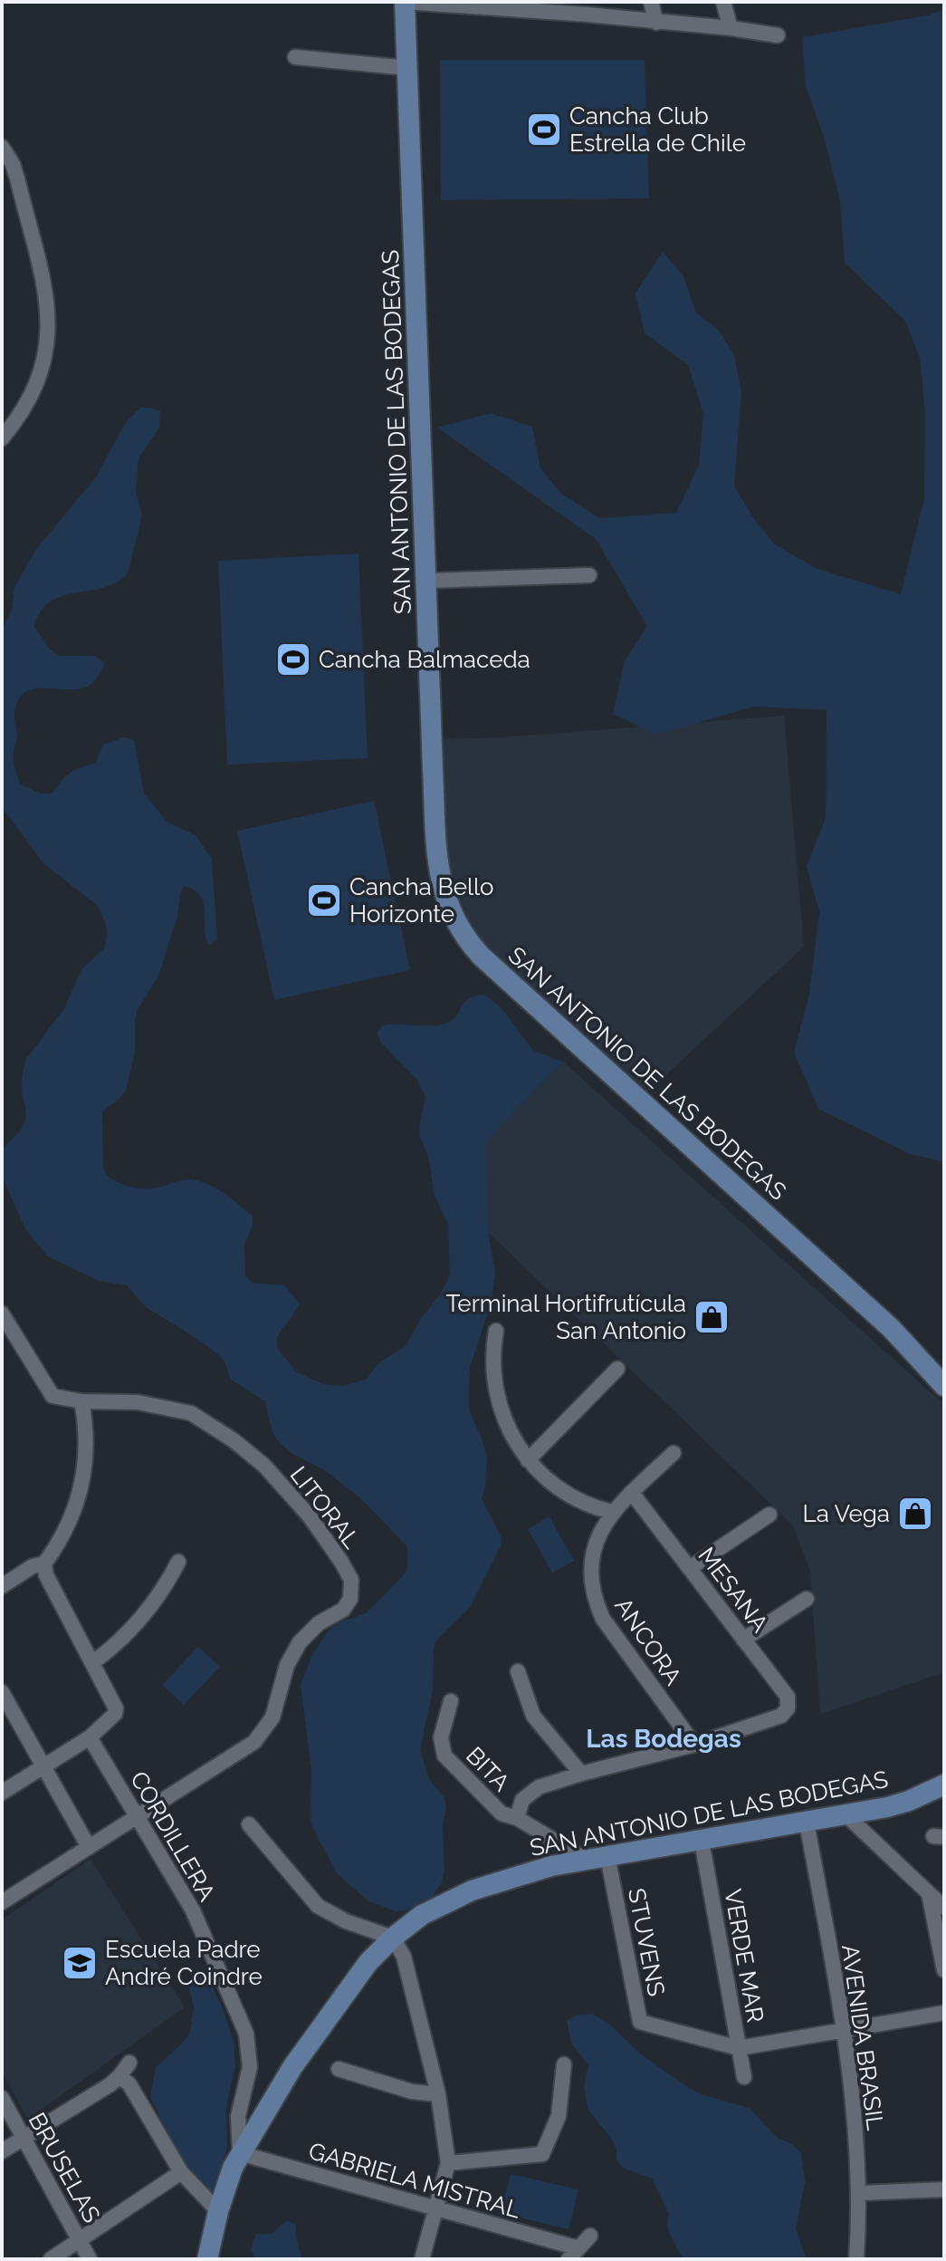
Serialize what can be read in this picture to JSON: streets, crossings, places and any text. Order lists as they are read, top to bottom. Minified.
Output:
{"streets":{"street":["SAN ANTONIO DE LAS BODEGAS","LITORAL","MESANA","ANCORA","BITA","CORDILLERA","STUVENS","VERDE MAR","AVENIDA BRASIL","BRUSELAS","GABRIELA MISTRAL"]},"crossings":[["SAN ANTONIO DE LAS BODEGAS","BITA"],["SAN ANTONIO DE LAS BODEGAS","CORDILLERA"],["SAN ANTONIO DE LAS BODEGAS","STUVENS"],["SAN ANTONIO DE LAS BODEGAS","VERDE MAR"],["SAN ANTONIO DE LAS BODEGAS","AVENIDA BRASIL"],["SAN ANTONIO DE LAS BODEGAS","GABRIELA MISTRAL"],["LITORAL","CORDILLERA"],["MESANA","ANCORA"],["CORDILLERA","GABRIELA MISTRAL"],["STUVENS","VERDE MAR"]],"districts":["Las Bodegas"],"places":{"sports":["Cancha Club Estrella de Chile","Cancha Balmaceda","Cancha Bello Horizonte"],"shop":["Terminal Hortifrutícula San Antonio","La Vega"],"school or university":["Escuela Padre André Coindre"]}}
